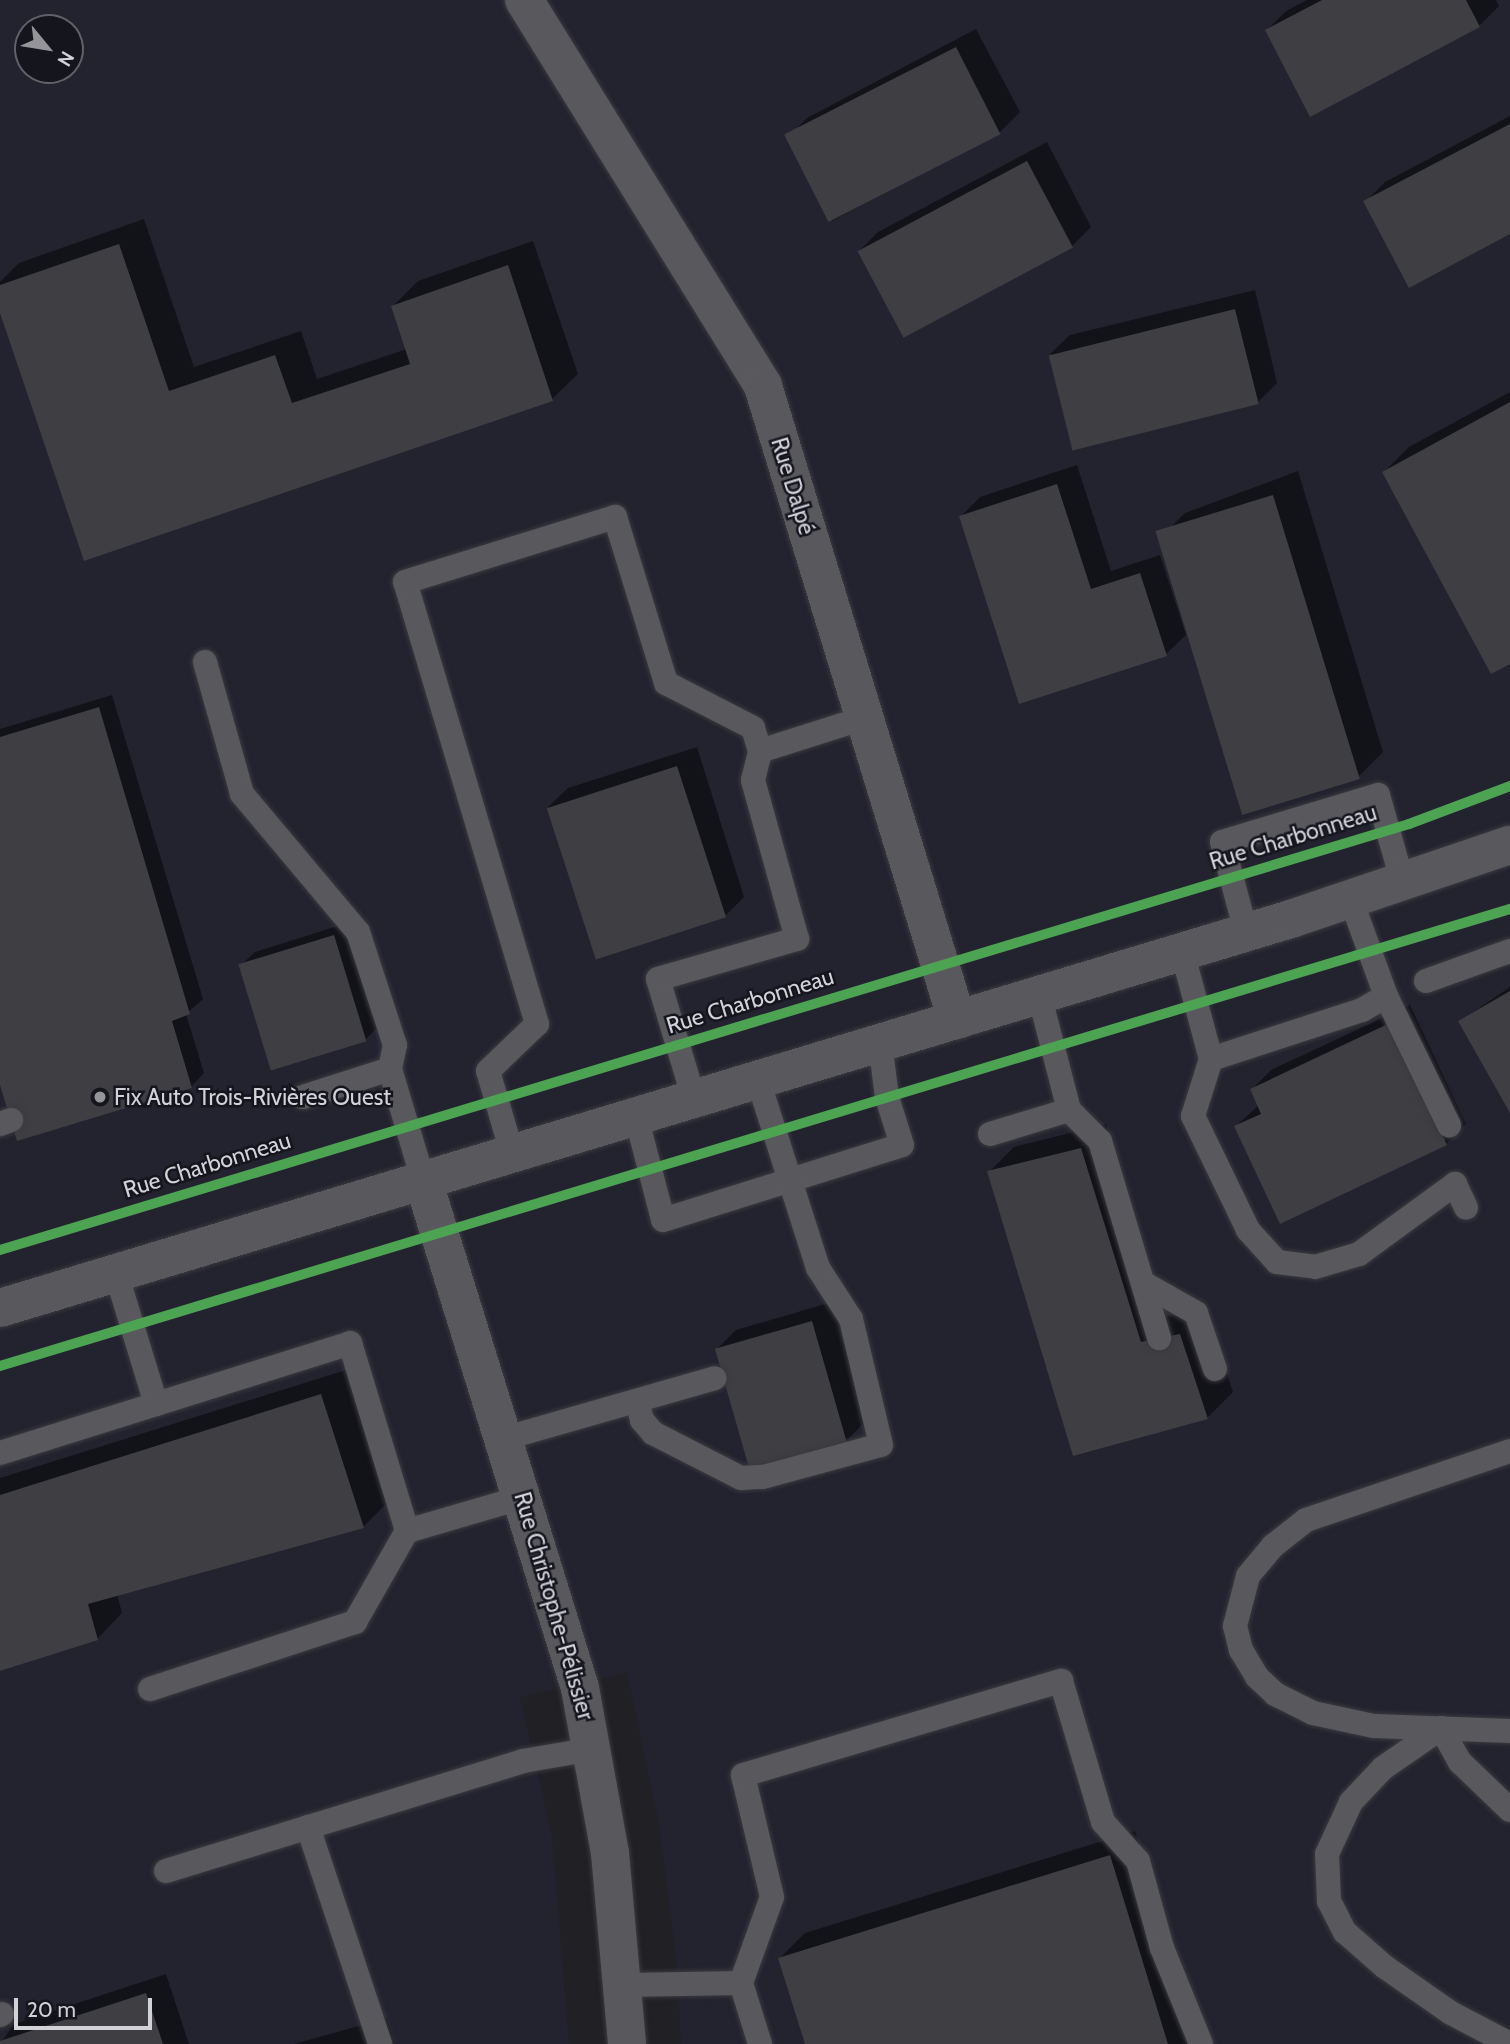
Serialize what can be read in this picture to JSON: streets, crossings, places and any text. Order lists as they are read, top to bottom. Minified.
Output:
{"streets":{"street":["Rue Dalpé","Rue Christophe-Pélissier"],"cycle path":["Rue Charbonneau"]},"places":["Fix Auto Trois-Rivières Ouest"],"scale_bar":"20 m","north":"bottom right"}
